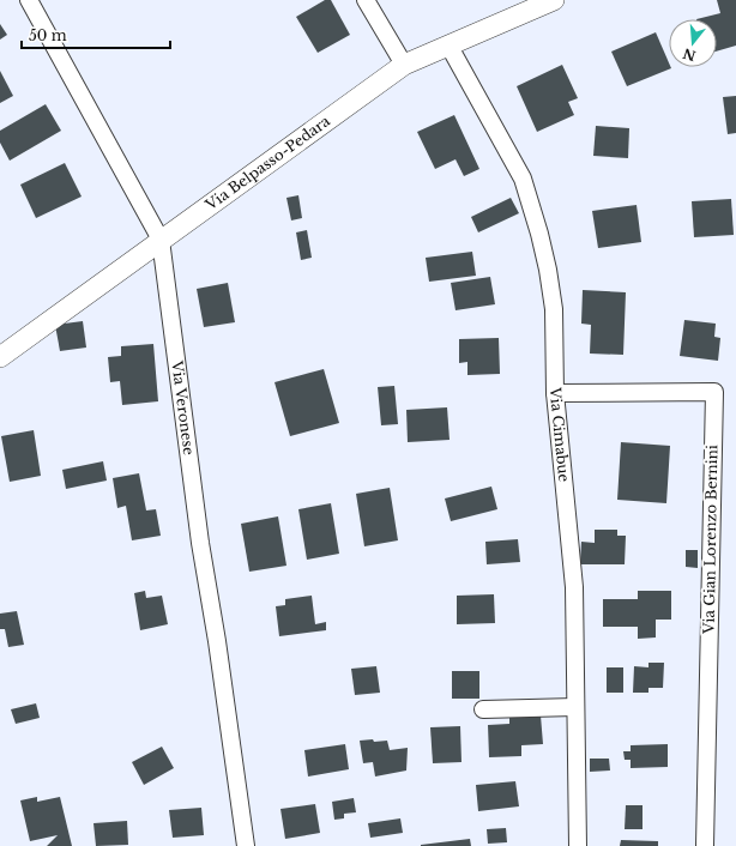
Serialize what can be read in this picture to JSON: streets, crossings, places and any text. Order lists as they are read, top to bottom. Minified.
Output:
{"streets":{"street":["Via Belpasso-Pedara","Via Veronese","Via Cimabue","Via Gian Lorenzo Bernini"]},"crossings":[["Via Belpasso-Pedara","Via Veronese"],["Via Belpasso-Pedara","Via Cimabue"],["Via Cimabue","Via Gian Lorenzo Bernini"]],"scale_bar":"50 m","north":"bottom"}
